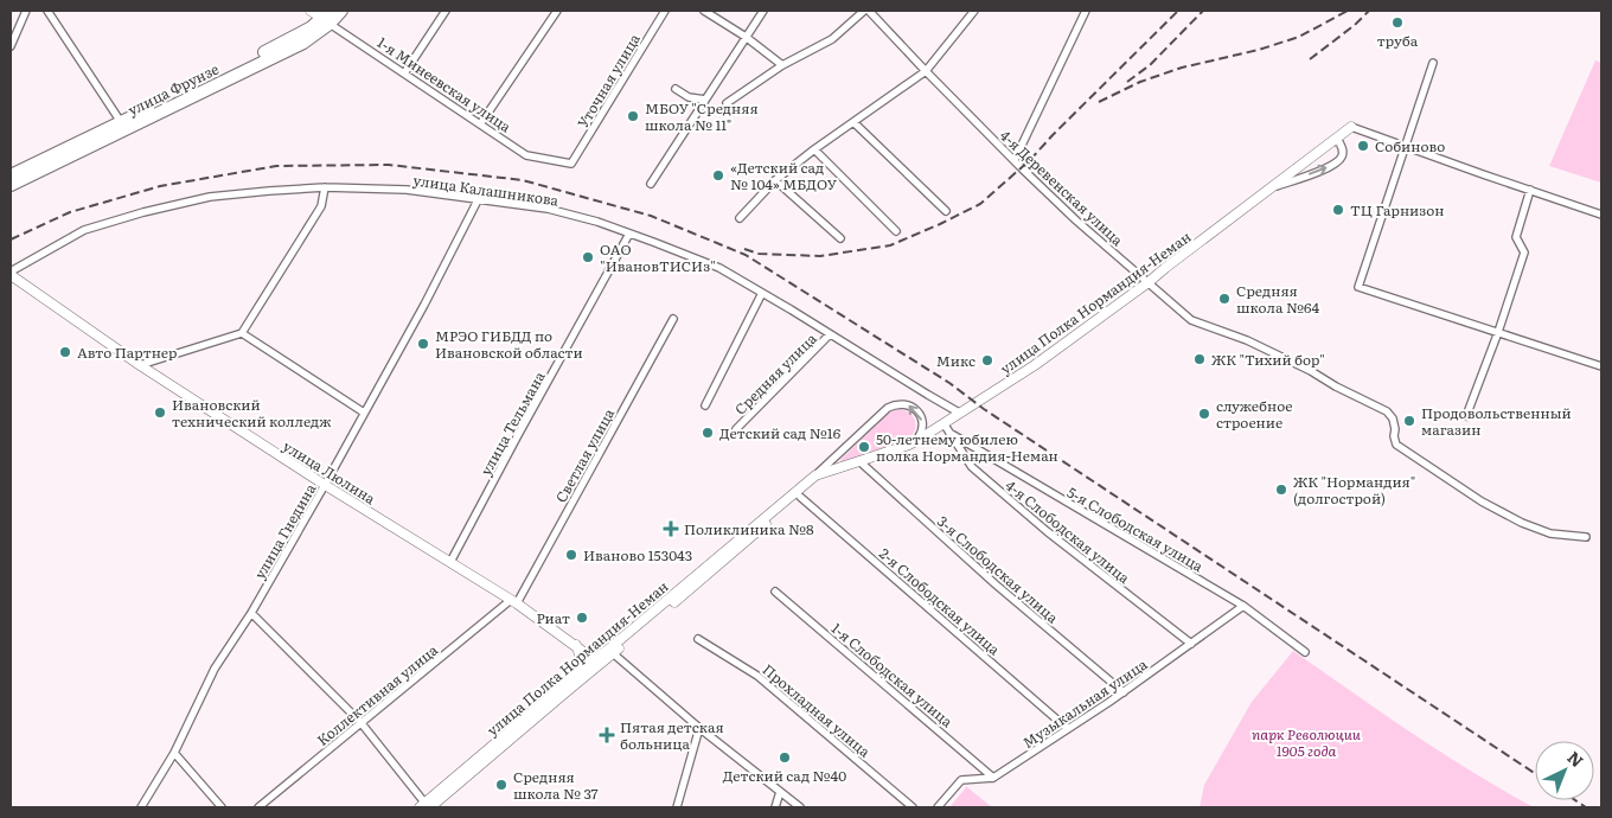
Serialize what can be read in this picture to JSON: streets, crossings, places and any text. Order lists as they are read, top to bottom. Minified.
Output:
{"streets":{"highway":["улица Фрунзе"],"street":["Уточная улица","1-я Минеевская улица","4-я Деревенская улица","улица Калашникова","улица Полка Нормандия-Неман","Средняя улица","улица Тельмана","Светлая улица","улица Люлина","5-я Слободская улица","улица Гнедина","4-я Слободская улица","3-я Слободская улица","2-я Слободская улица","1-я Слободская улица","Коллективная улица","Музыкальная улица","Прохладная улица"]},"crossings":[["Уточная улица","1-я Минеевская улица"],["1-я Минеевская улица","улица Фрунзе"],["4-я Деревенская улица","улица Полка Нормандия-Неман"],["улица Калашникова","улица Полка Нормандия-Неман"],["улица Калашникова","Средняя улица"],["улица Калашникова","улица Тельмана"],["улица Калашникова","улица Люлина"],["улица Калашникова","улица Гнедина"],["улица Полка Нормандия-Неман","улица Люлина"],["улица Полка Нормандия-Неман","4-я Слободская улица"],["улица Полка Нормандия-Неман","3-я Слободская улица"],["улица Полка Нормандия-Неман","2-я Слободская улица"],["улица Тельмана","улица Люлина"],["Светлая улица","улица Люлина"],["Светлая улица","Коллективная улица"],["улица Люлина","улица Гнедина"],["улица Люлина","Коллективная улица"],["5-я Слободская улица","4-я Слободская улица"],["5-я Слободская улица","Музыкальная улица"],["4-я Слободская улица","Музыкальная улица"],["3-я Слободская улица","Музыкальная улица"],["2-я Слободская улица","Музыкальная улица"],["1-я Слободская улица","Музыкальная улица"]],"parks":["парк Революции 1905 года"],"places":{"other":["труба","МБОУ \"Средняя школа № 11\"","Собиново","«Детский сад № 104» МБДОУ","ТЦ Гарнизон","ОАО \"ИвановТИСИз\"","Средняя школа №64","МРЭО ГИБДД по Ивановской области","Авто Партнер","ЖК \"Тихий бор\"","Микс","Ивановский технический колледж","служебное строение","Продовольственный магазин","Детский сад №16","50-летнему юбилею полка Нормандия-Неман","ЖК \"Нормандия\" (долгострой)","Иваново 153043","Риат","Детский сад №40","Средняя школа № 37"],"health":["Поликлиника №8","Пятая детская больница"]},"north":"top right"}
